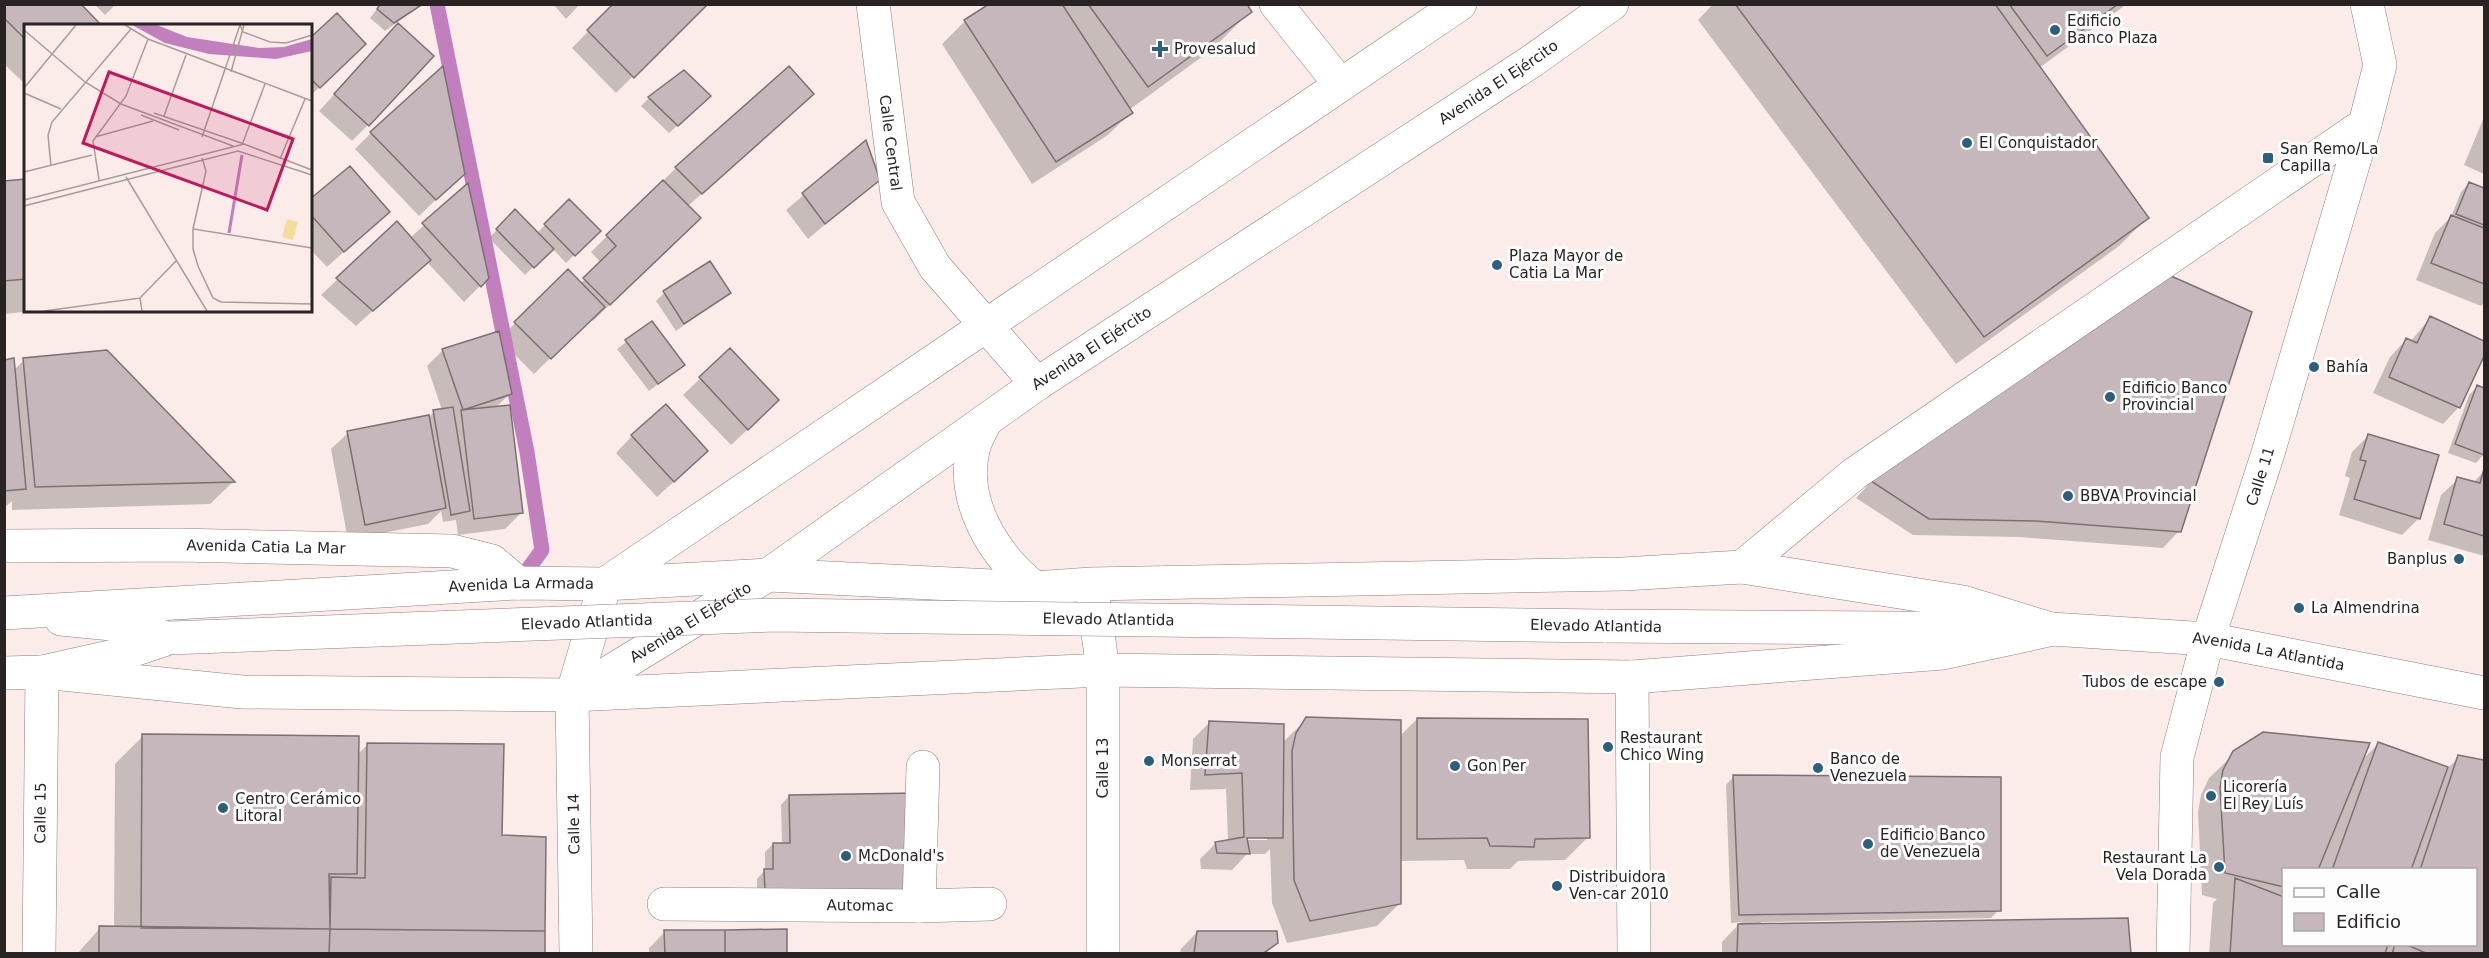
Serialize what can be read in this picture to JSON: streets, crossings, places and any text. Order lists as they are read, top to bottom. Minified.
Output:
{"streets":{"street":["Avenida El Ejército","Calle Central","Calle 11","Avenida Catia La Mar","Avenida La Armada","Elevado Atlantida","Avenida La Atlantida","Calle 13","Calle 15","Calle 14","Automac"]},"crossings":[["Avenida El Ejército","Calle Central"],["Avenida El Ejército","Avenida La Armada"],["Avenida El Ejército","Calle 14"],["Calle 11","Avenida La Atlantida"],["Avenida Catia La Mar","Avenida La Armada"],["Avenida La Armada","Elevado Atlantida"],["Avenida La Armada","Calle 14"],["Elevado Atlantida","Avenida La Atlantida"],["Elevado Atlantida","Calle 15"]],"places":{"other":["Edificio Banco Plaza","El Conquistador","Plaza Mayor de Catia La Mar","Bahía","Edificio Banco Provincial","BBVA Provincial","Banplus","La Almendrina","Tubos de escape","Restaurant Chico Wing","Monserrat","Gon Per","Banco de Venezuela","Licorería El Rey Luís","Centro Cerámico Litoral","Edificio Banco de Venezuela","McDonald's","Restaurant La Vela Dorada","Distribuidora Ven-car 2010"],"health":["Provesalud"],"transit":["San Remo/La Capilla"]},"legend":["Calle","Edificio"]}
